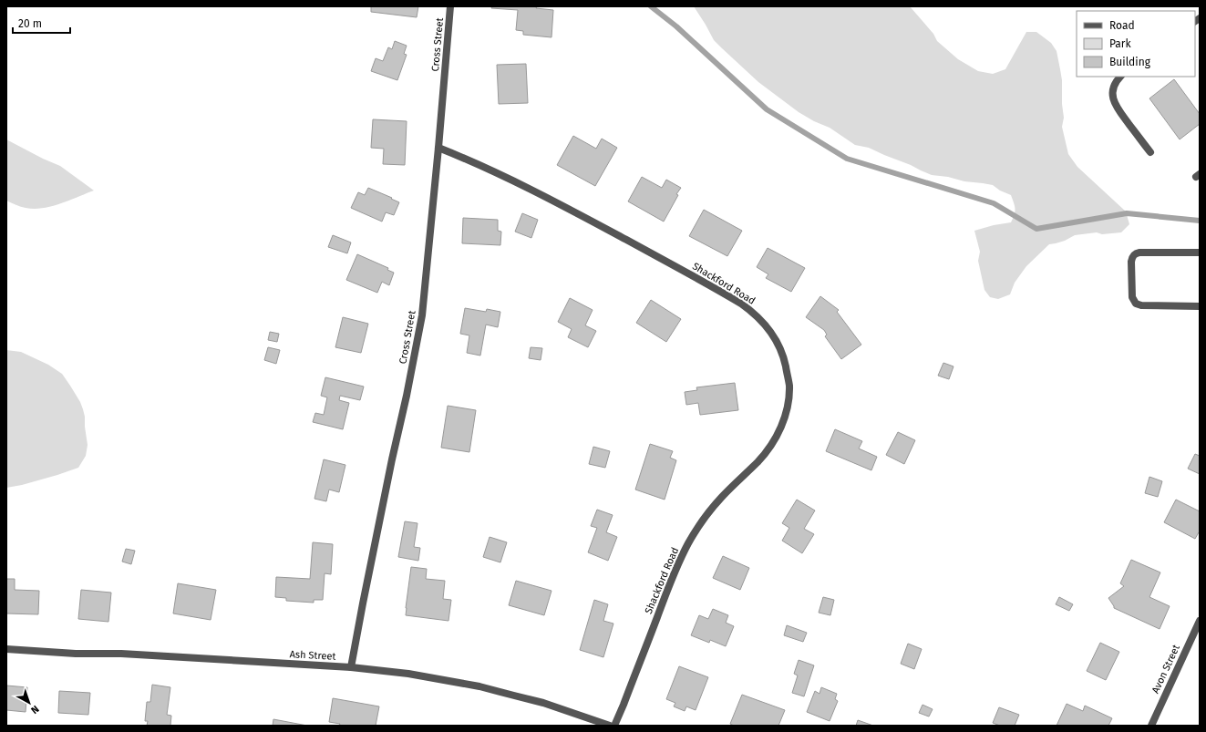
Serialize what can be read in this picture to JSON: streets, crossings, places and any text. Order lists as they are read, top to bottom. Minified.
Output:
{"streets":{"street":["Cross Street","Shackford Road","Ash Street","Avon Street"]},"crossings":[["Cross Street","Shackford Road"],["Cross Street","Ash Street"]],"legend":["Road","Park","Building"],"scale_bar":"20 m","north":"bottom right"}
